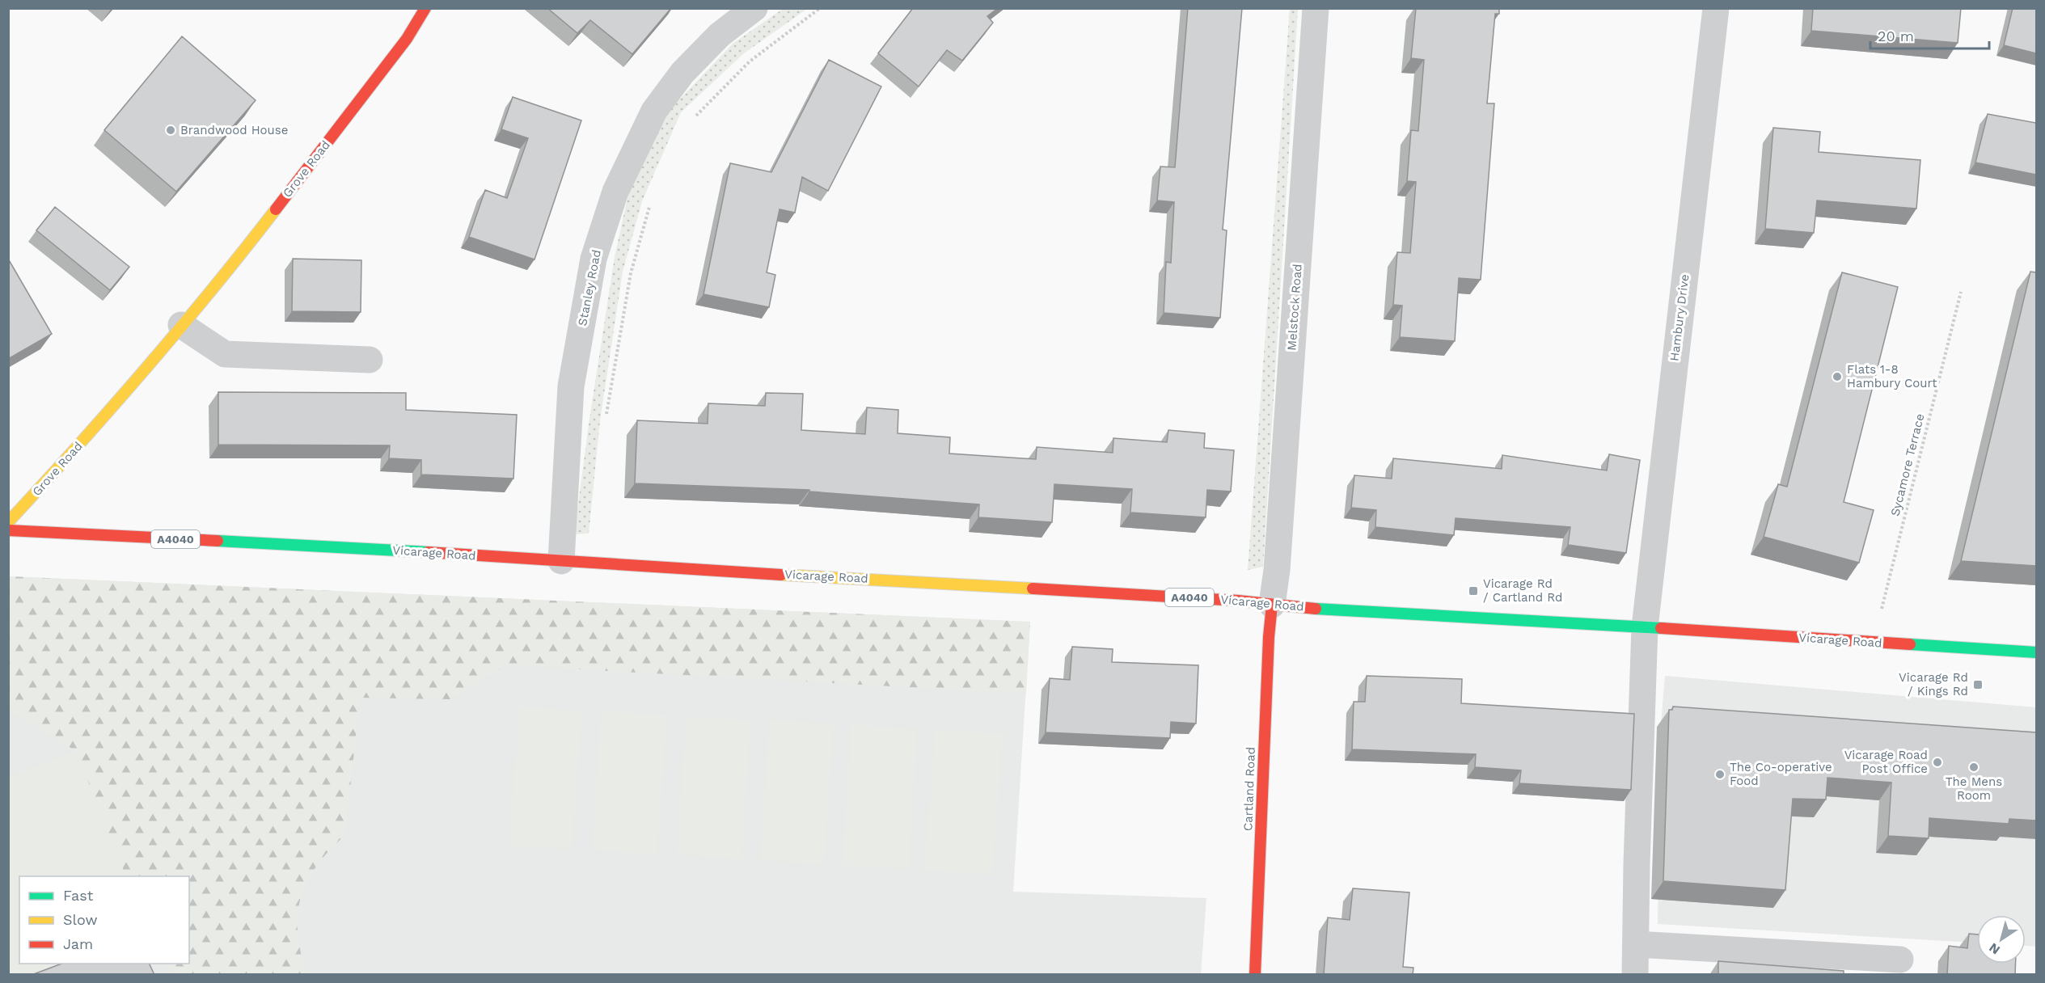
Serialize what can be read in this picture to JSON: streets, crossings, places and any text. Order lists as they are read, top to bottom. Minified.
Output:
{"streets":{"main road":["Grove Road","A4040","Vicarage Road","Cartland Road"],"street":["Stanley Road","Melstock Road","Hambury Drive"],"path":["Sycamore Terrace"]},"crossings":[["Stanley Road","Vicarage Road"],["Melstock Road","Vicarage Road"],["Melstock Road","Cartland Road"],["Hambury Drive","Vicarage Road"],["Sycamore Terrace","Vicarage Road"],["Vicarage Road","Cartland Road"]],"places":{"other":["Brandwood House","Flats 1-8 Hambury Court","Vicarage Road Post Office","The Mens Room","The Co-operative Food"],"transit":["Vicarage Rd / Cartland Rd","Vicarage Rd / Kings Rd"]},"legend":["Fast","Slow","Jam"],"scale_bar":"20 m","north":"bottom left"}
